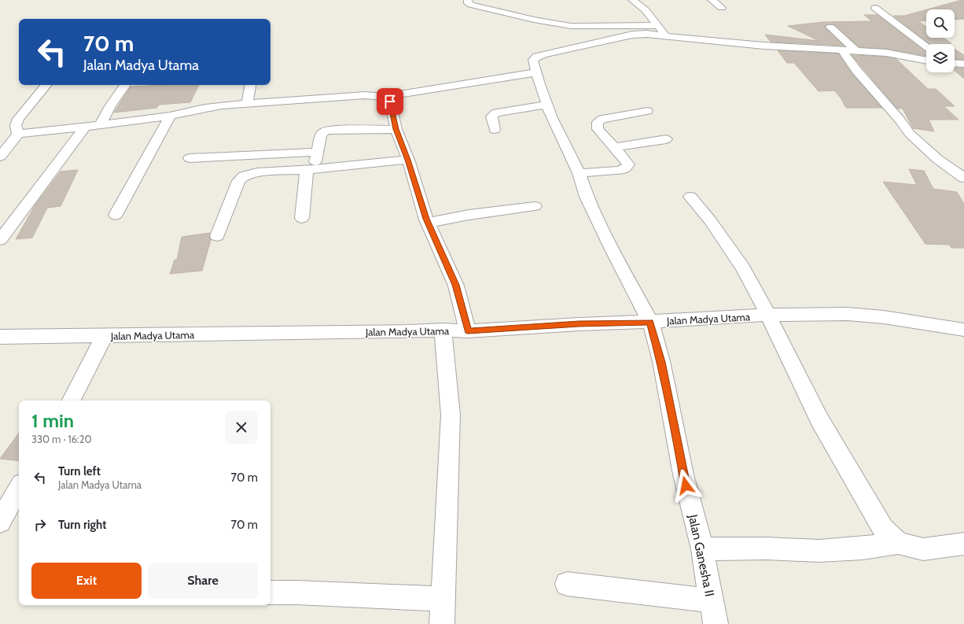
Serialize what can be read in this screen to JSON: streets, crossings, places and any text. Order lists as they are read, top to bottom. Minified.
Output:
{"streets":{"street":["Jalan Madya Utama","Jalan Ganesha II"]},"crossings":[["Jalan Madya Utama","Jalan Ganesha II"]],"page":{"turn":["70 m","Jalan Madya Utama"],"heading":["1 min","330 m · 16:20"],"list":[{"name":"Turn left","note":"Jalan Madya Utama","value":"70 m"},{"name":"Turn right","value":"70 m"}],"buttons":["Exit","Share"]}}
